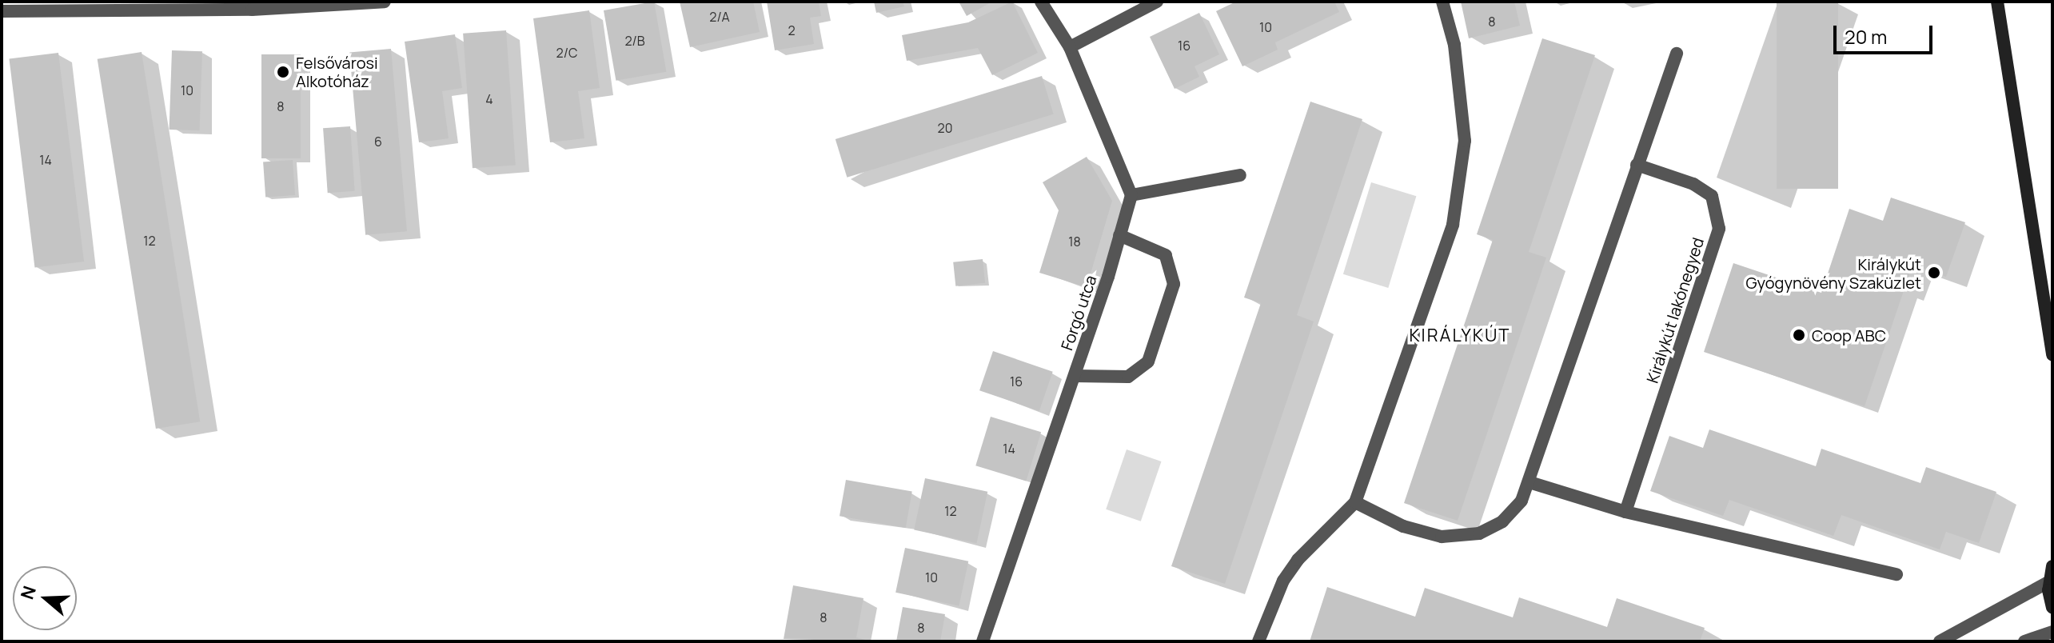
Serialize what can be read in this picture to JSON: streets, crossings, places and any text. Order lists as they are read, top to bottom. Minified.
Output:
{"streets":{"street":["Királykút lakónegyed","Forgó utca"]},"districts":["KIRÁLYKÚT"],"places":["Felsővárosi Alkotóház","Királykút Gyógynövény Szaküzlet","Coop ABC"],"house_numbers":["2/A","8","10","2","2/B","16","2/C","10","4","8","20","6","14","12","18","16","14","12","10","8","8"],"scale_bar":"20 m","north":"left"}
